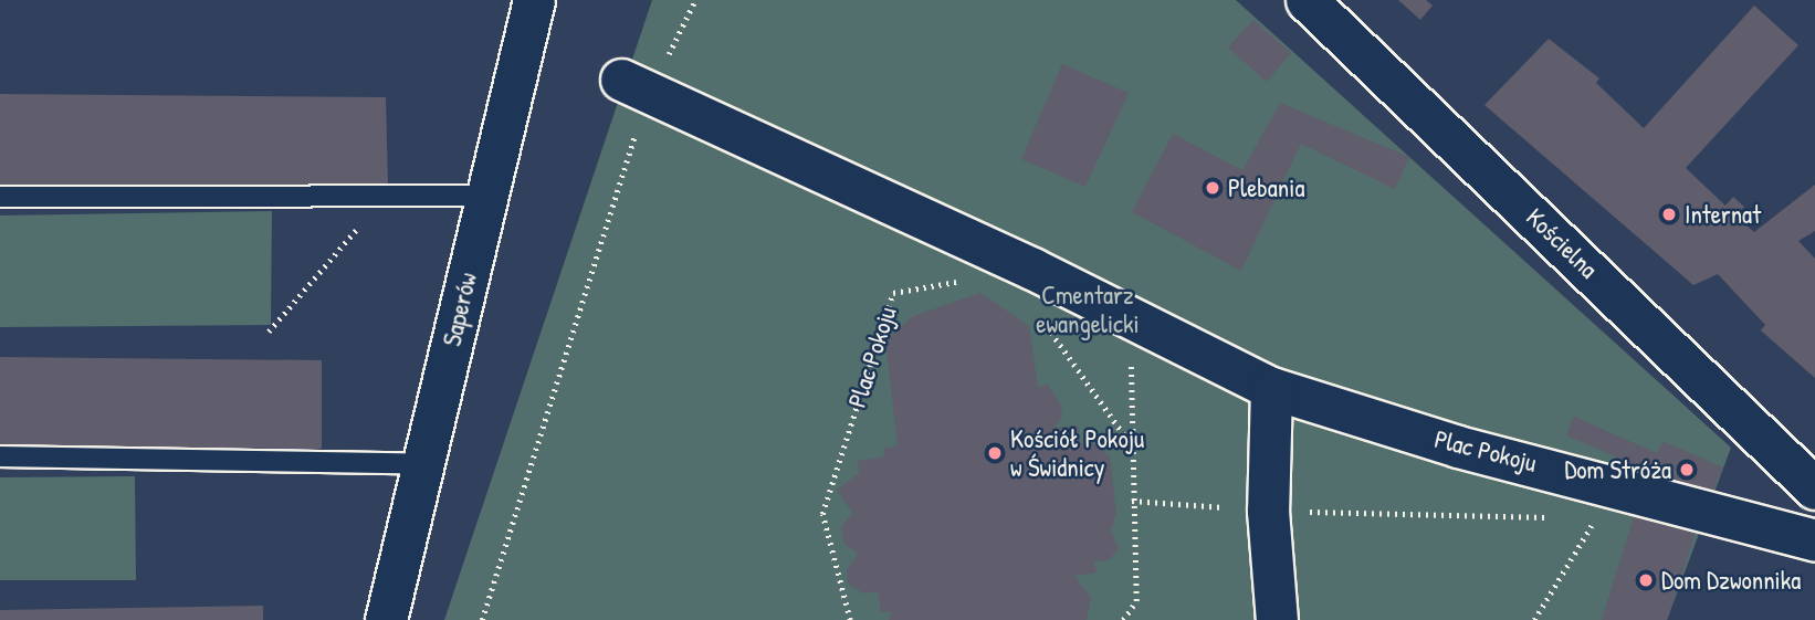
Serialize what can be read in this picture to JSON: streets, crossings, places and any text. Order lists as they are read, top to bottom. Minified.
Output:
{"streets":{"street":["Kościelna","Saperów","Plac Pokoju"]},"parks":["Cmentarz ewangelicki"],"places":["Plebania","Internat","Kościół Pokoju w Świdnicy","Dom Stróża","Dom Dzwonnika"]}
